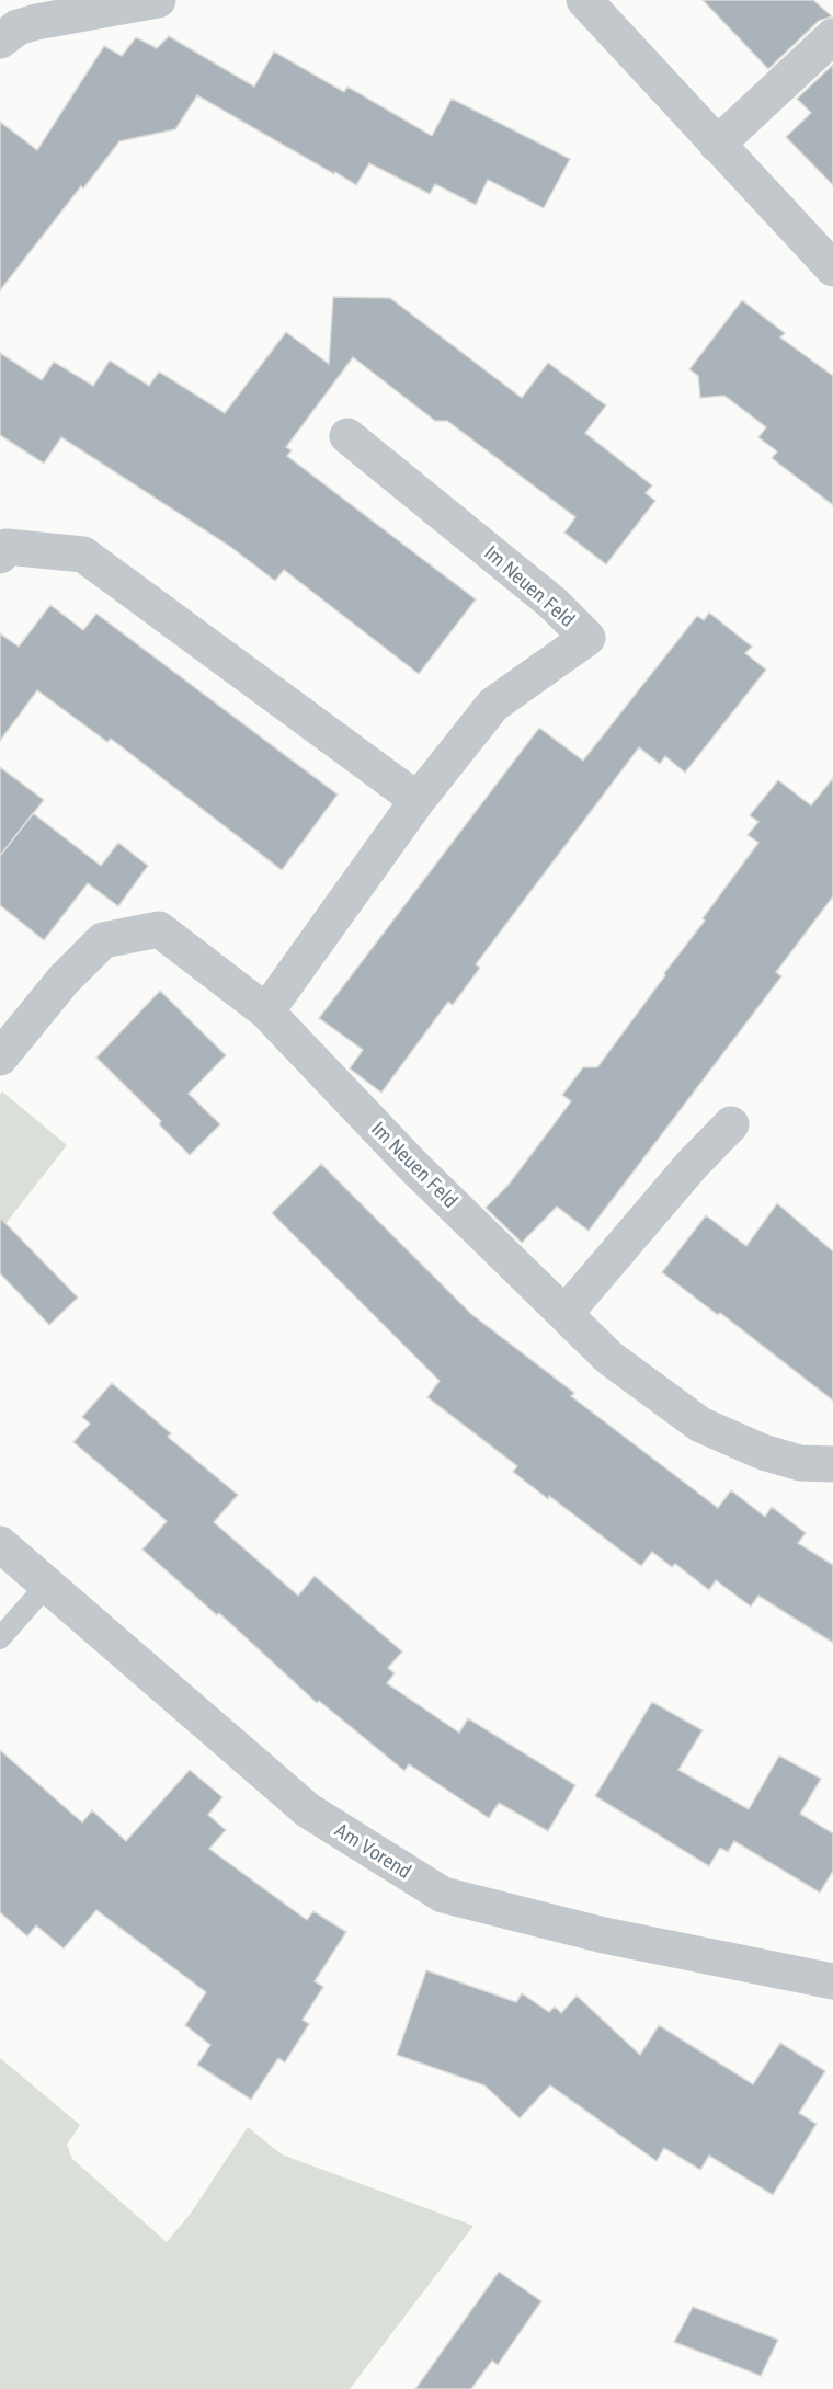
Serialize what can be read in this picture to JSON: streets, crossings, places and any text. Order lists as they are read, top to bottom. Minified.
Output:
{"streets":{"street":["Im Neuen Feld","Am Vorend"]}}
